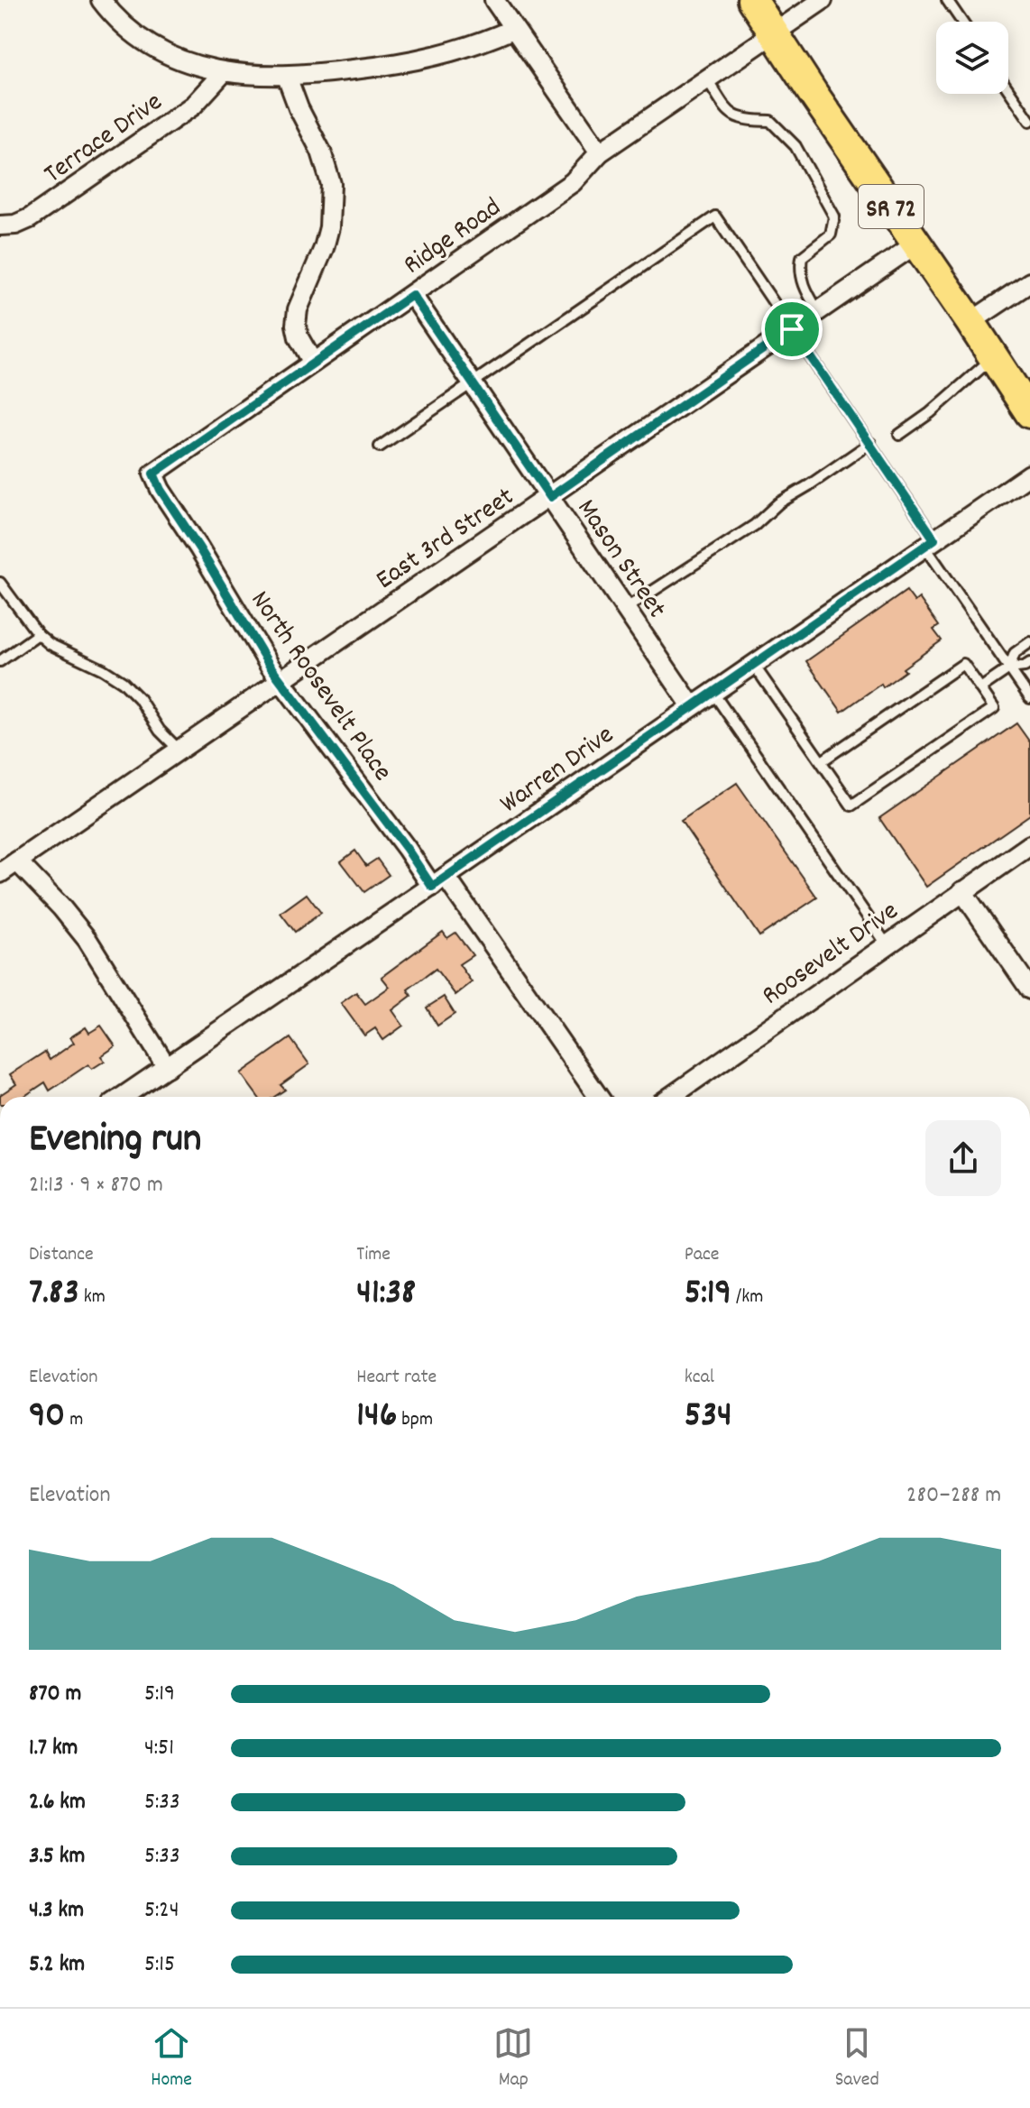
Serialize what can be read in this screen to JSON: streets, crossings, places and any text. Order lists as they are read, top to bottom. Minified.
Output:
{"streets":{"main road":["SR 72"],"street":["Terrace Drive","Ridge Road","East 3rd Street","Mason Street","North Roosevelt Place","Warren Drive","Roosevelt Drive"]},"crossings":[["SR 72","Ridge Road"],["SR 72","East 3rd Street"],["Ridge Road","Mason Street"],["Ridge Road","North Roosevelt Place"],["East 3rd Street","Mason Street"],["East 3rd Street","North Roosevelt Place"],["Mason Street","Warren Drive"],["North Roosevelt Place","Warren Drive"]],"page":{"heading":["Evening run","21:13 · 9 × 870 m"],"stats":[["Distance","7.83 km"],["Time","41:38"],["Pace","5:19 /km"],["Elevation","90 m"],["Heart rate","146 bpm"],["kcal","534"]],"chart":["Elevation","280–288 m"],"list":[{"name":"870 m","note":"5:19"},{"name":"1.7 km","note":"4:51"},{"name":"2.6 km","note":"5:33"},{"name":"3.5 km","note":"5:33"},{"name":"4.3 km","note":"5:24"},{"name":"5.2 km","note":"5:15"}],"tabs":["Home","Map","Saved"]}}
